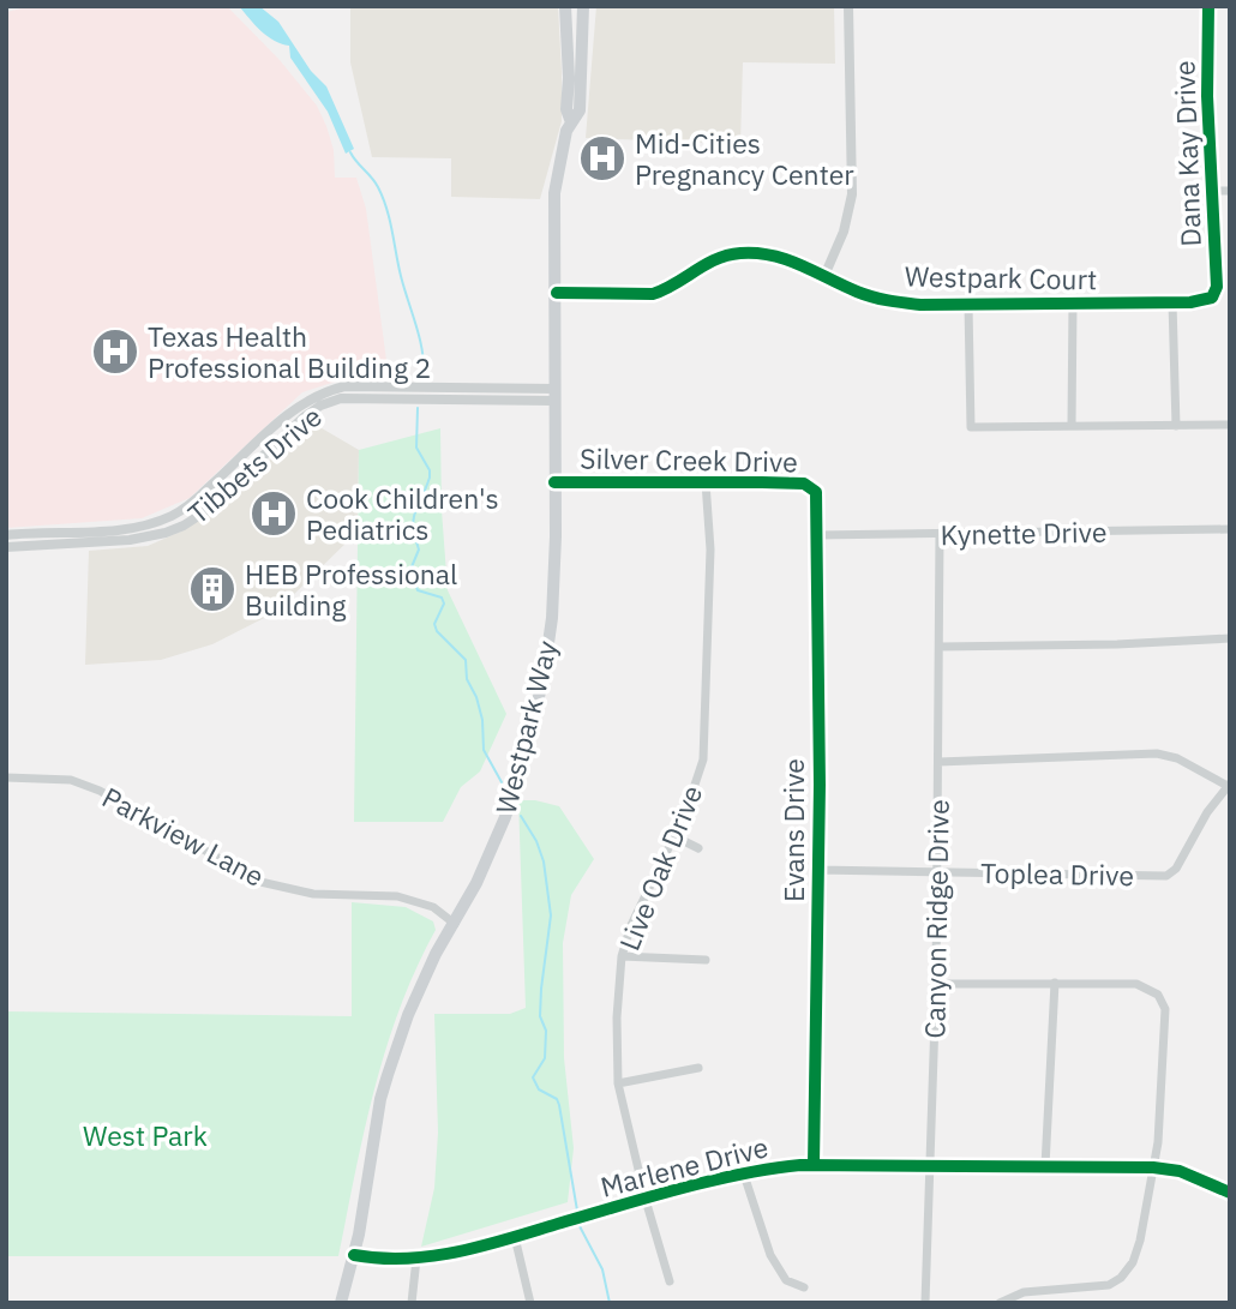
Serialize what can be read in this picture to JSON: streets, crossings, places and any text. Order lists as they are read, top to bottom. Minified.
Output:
{"streets":{"main road":["Westpark Way"],"street":["Dana Kay Drive","Westpark Court","Silver Creek Drive","Tibbets Drive","Kynette Drive","Evans Drive","Parkview Lane","Live Oak Drive","Toplea Drive","Canyon Ridge Drive","Marlene Drive"]},"crossings":[["Dana Kay Drive","Westpark Court"],["Westpark Court","Westpark Way"],["Silver Creek Drive","Westpark Way"],["Silver Creek Drive","Evans Drive"],["Silver Creek Drive","Live Oak Drive"],["Tibbets Drive","Westpark Way"],["Kynette Drive","Evans Drive"],["Kynette Drive","Canyon Ridge Drive"],["Westpark Way","Parkview Lane"],["Westpark Way","Marlene Drive"],["Evans Drive","Toplea Drive"],["Evans Drive","Marlene Drive"],["Live Oak Drive","Marlene Drive"],["Toplea Drive","Canyon Ridge Drive"],["Canyon Ridge Drive","Marlene Drive"]],"parks":["West Park"],"places":{"hospital":["Mid-Cities Pregnancy Center","Texas Health Professional Building 2","Cook Children's Pediatrics"],"building":["HEB Professional Building"]}}
